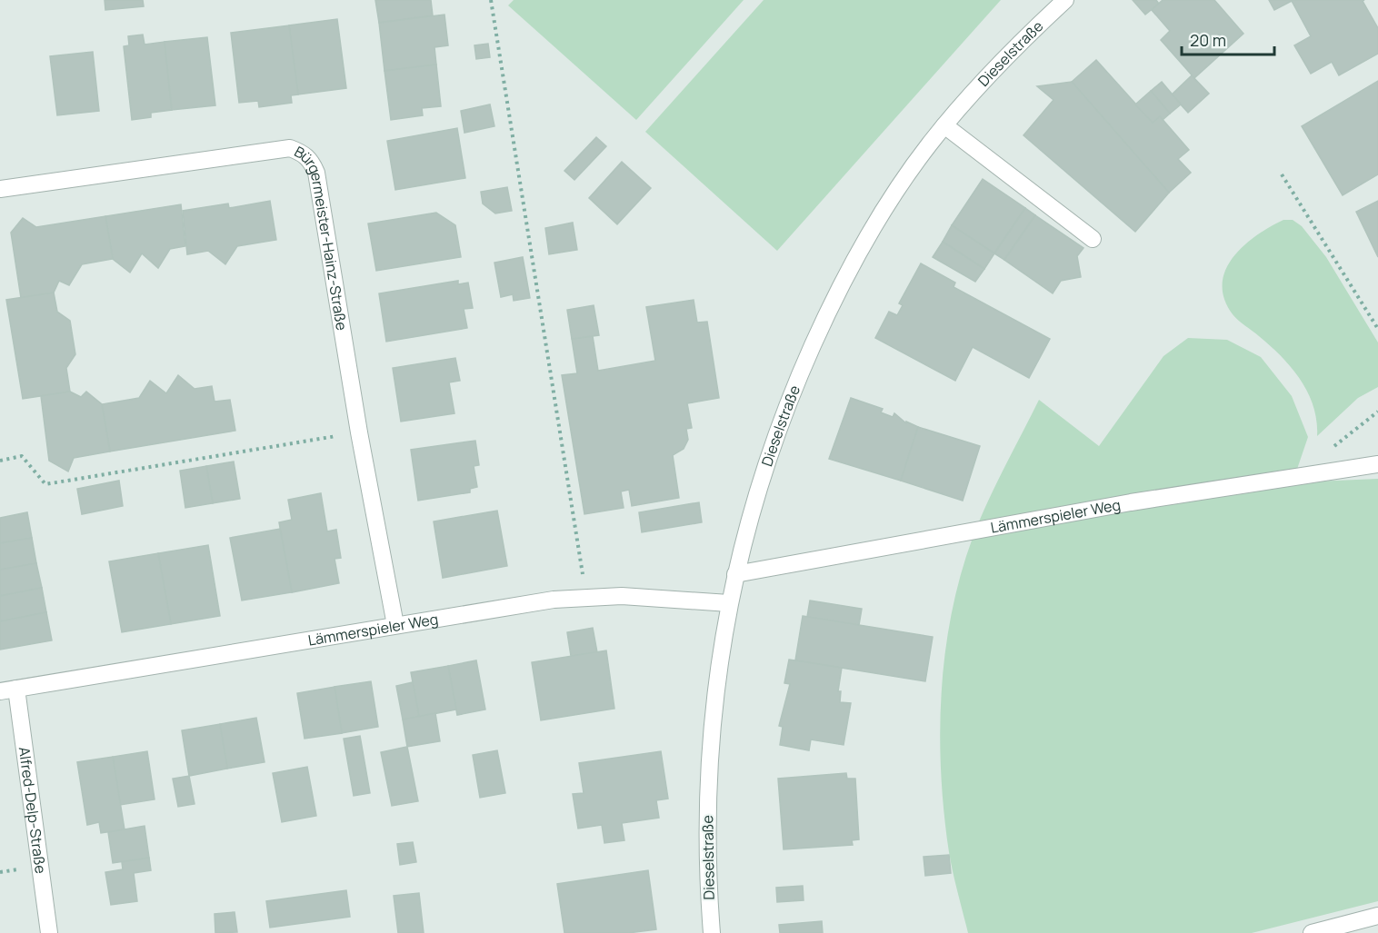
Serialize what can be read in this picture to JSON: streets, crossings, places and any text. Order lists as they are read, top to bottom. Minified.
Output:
{"streets":{"street":["Dieselstraße","Bürgermeister-Hainz-Straße","Lämmerspieler Weg","Alfred-Delp-Straße"]},"crossings":[["Dieselstraße","Lämmerspieler Weg"],["Bürgermeister-Hainz-Straße","Lämmerspieler Weg"],["Lämmerspieler Weg","Alfred-Delp-Straße"]],"scale_bar":"20 m"}
